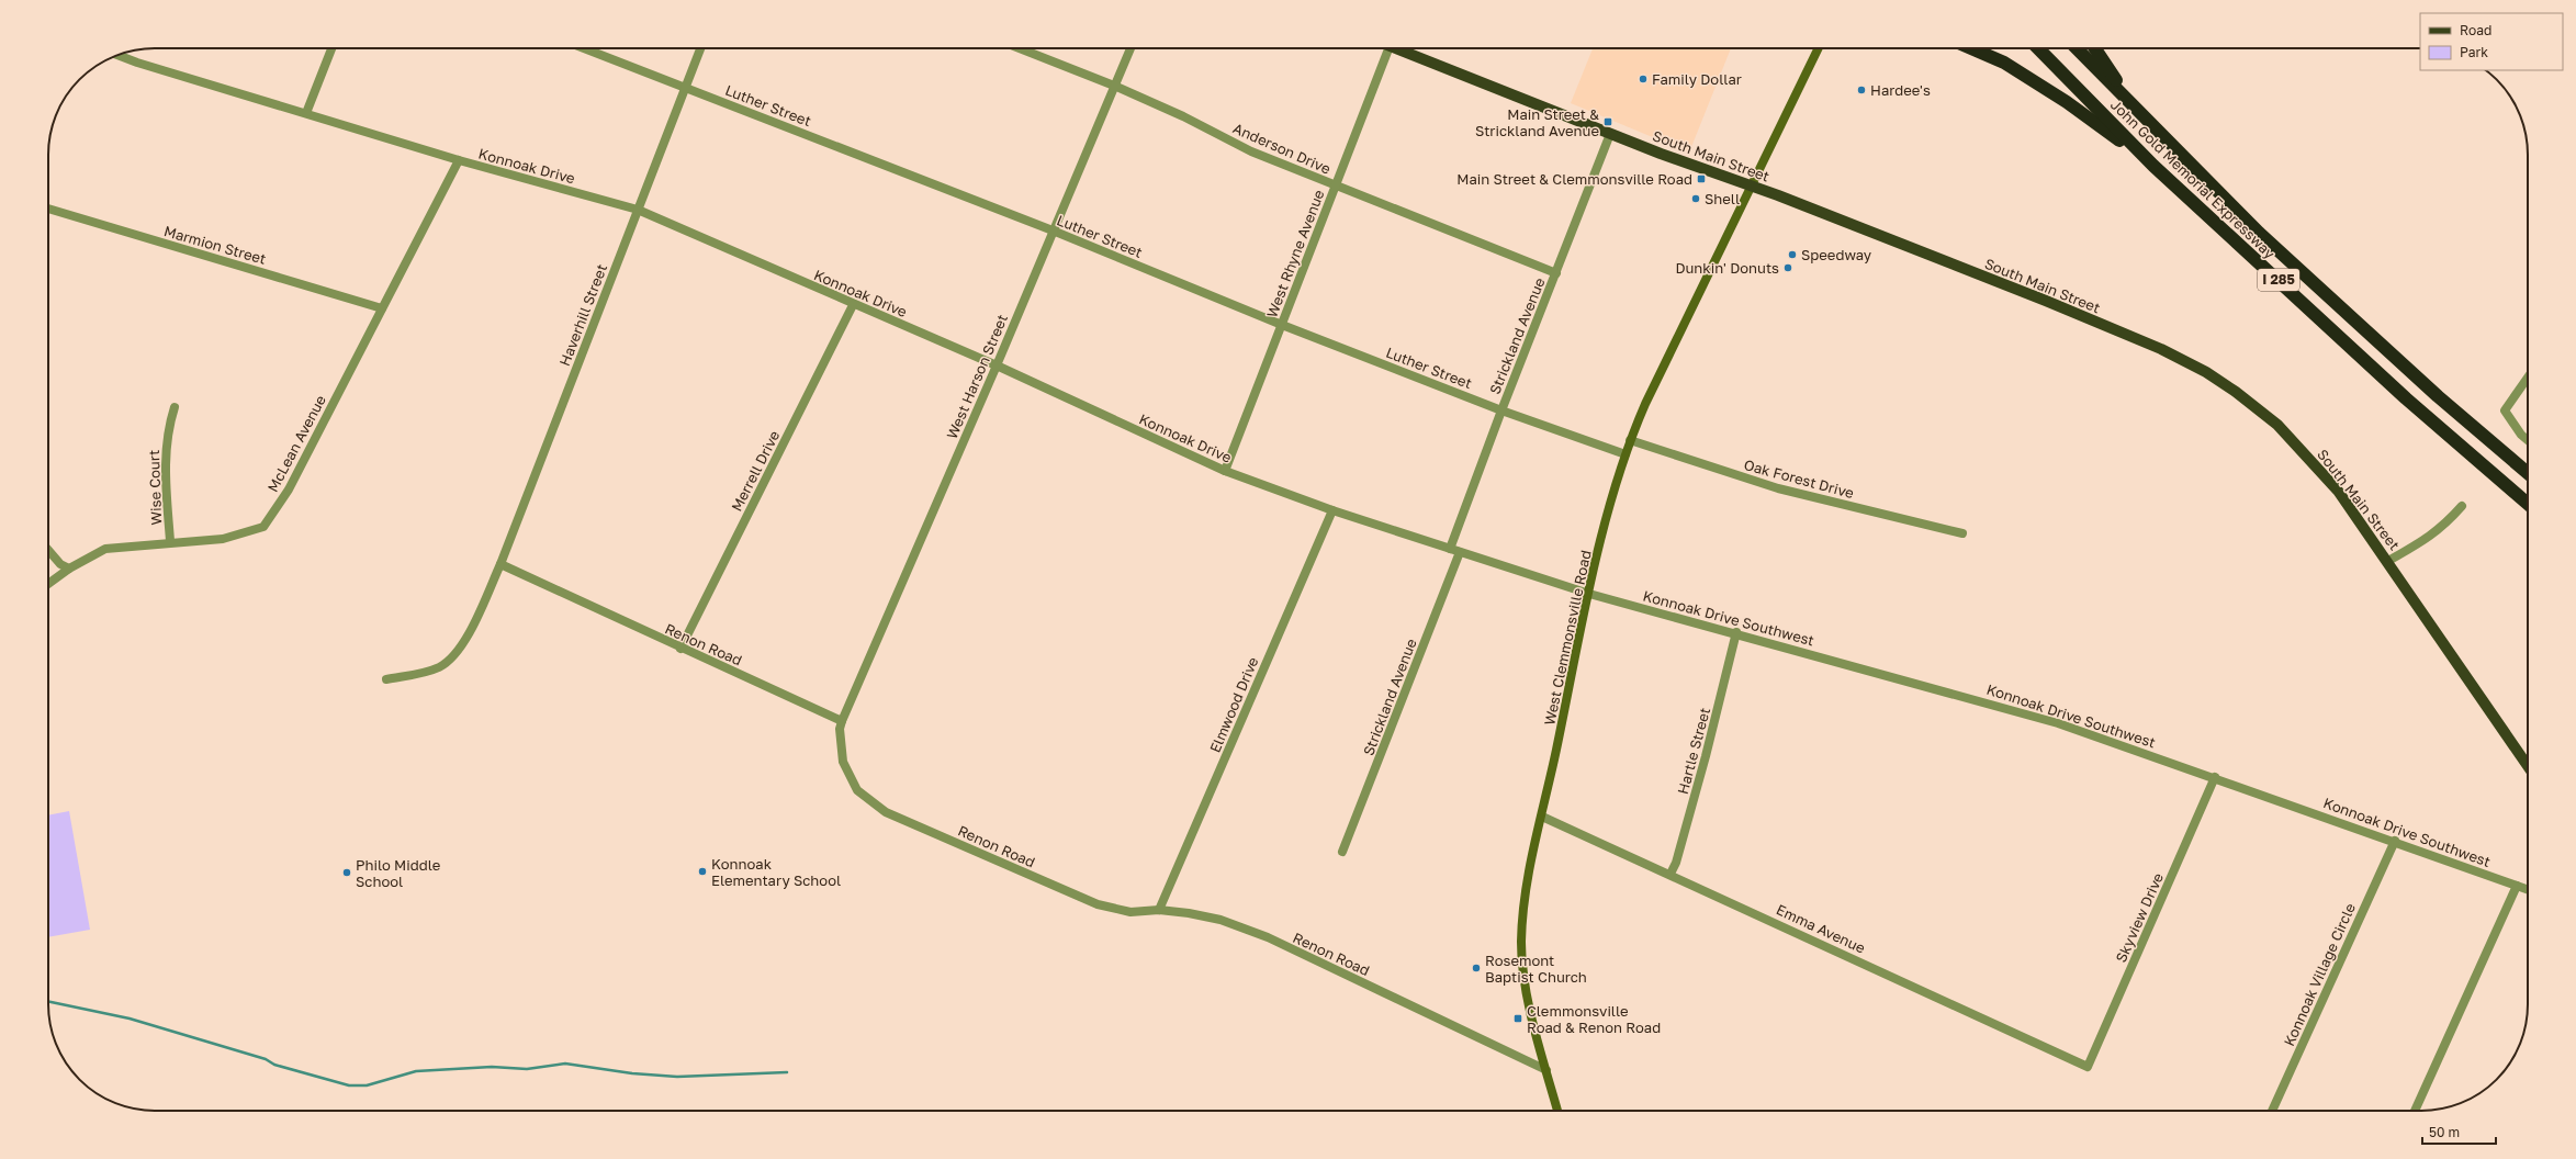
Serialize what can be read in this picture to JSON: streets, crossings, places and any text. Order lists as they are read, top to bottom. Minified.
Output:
{"streets":{"highway":["John Gold Memorial Expressway","I 285"],"main road":["South Main Street","West Clemmonsville Road"],"street":["Luther Street","Anderson Drive","Konnoak Drive","Marmion Street","West Rhyne Avenue","Haverhill Street","Strickland Avenue","West Harson Street","McLean Avenue","Merrell Drive","Oak Forest Drive","Wise Court","Konnoak Drive Southwest","Renon Road","Elmwood Drive","Hartle Street","Skyview Drive","Emma Avenue","Konnoak Village Circle"]},"crossings":[["Luther Street","West Rhyne Avenue"],["Luther Street","Haverhill Street"],["Luther Street","Strickland Avenue"],["Luther Street","West Harson Street"],["Luther Street","West Clemmonsville Road"],["Anderson Drive","West Rhyne Avenue"],["Anderson Drive","Strickland Avenue"],["Anderson Drive","West Harson Street"],["South Main Street","Strickland Avenue"],["South Main Street","West Clemmonsville Road"],["Konnoak Drive","West Rhyne Avenue"],["Konnoak Drive","Haverhill Street"],["Konnoak Drive","Strickland Avenue"],["Konnoak Drive","West Harson Street"],["Konnoak Drive","McLean Avenue"],["Konnoak Drive","Merrell Drive"],["Konnoak Drive","Konnoak Drive Southwest"],["Konnoak Drive","West Clemmonsville Road"],["Konnoak Drive","Elmwood Drive"],["Marmion Street","McLean Avenue"],["Haverhill Street","Renon Road"],["West Harson Street","Renon Road"],["McLean Avenue","Wise Court"],["Merrell Drive","Renon Road"],["Oak Forest Drive","West Clemmonsville Road"],["Konnoak Drive Southwest","West Clemmonsville Road"],["Konnoak Drive Southwest","Hartle Street"],["Konnoak Drive Southwest","Skyview Drive"],["Konnoak Drive Southwest","Konnoak Village Circle"],["West Clemmonsville Road","Renon Road"],["West Clemmonsville Road","Emma Avenue"],["Renon Road","Elmwood Drive"],["Hartle Street","Emma Avenue"],["Skyview Drive","Emma Avenue"]],"places":{"other":["Family Dollar","Hardee's","Shell","Speedway","Dunkin' Donuts","Konnoak Elementary School","Philo Middle School","Rosemont Baptist Church"],"transit":["Main Street & Strickland Avenue","Main Street & Clemmonsville Road","Clemmonsville Road & Renon Road"]},"legend":["Road","Park"],"scale_bar":"50 m"}
